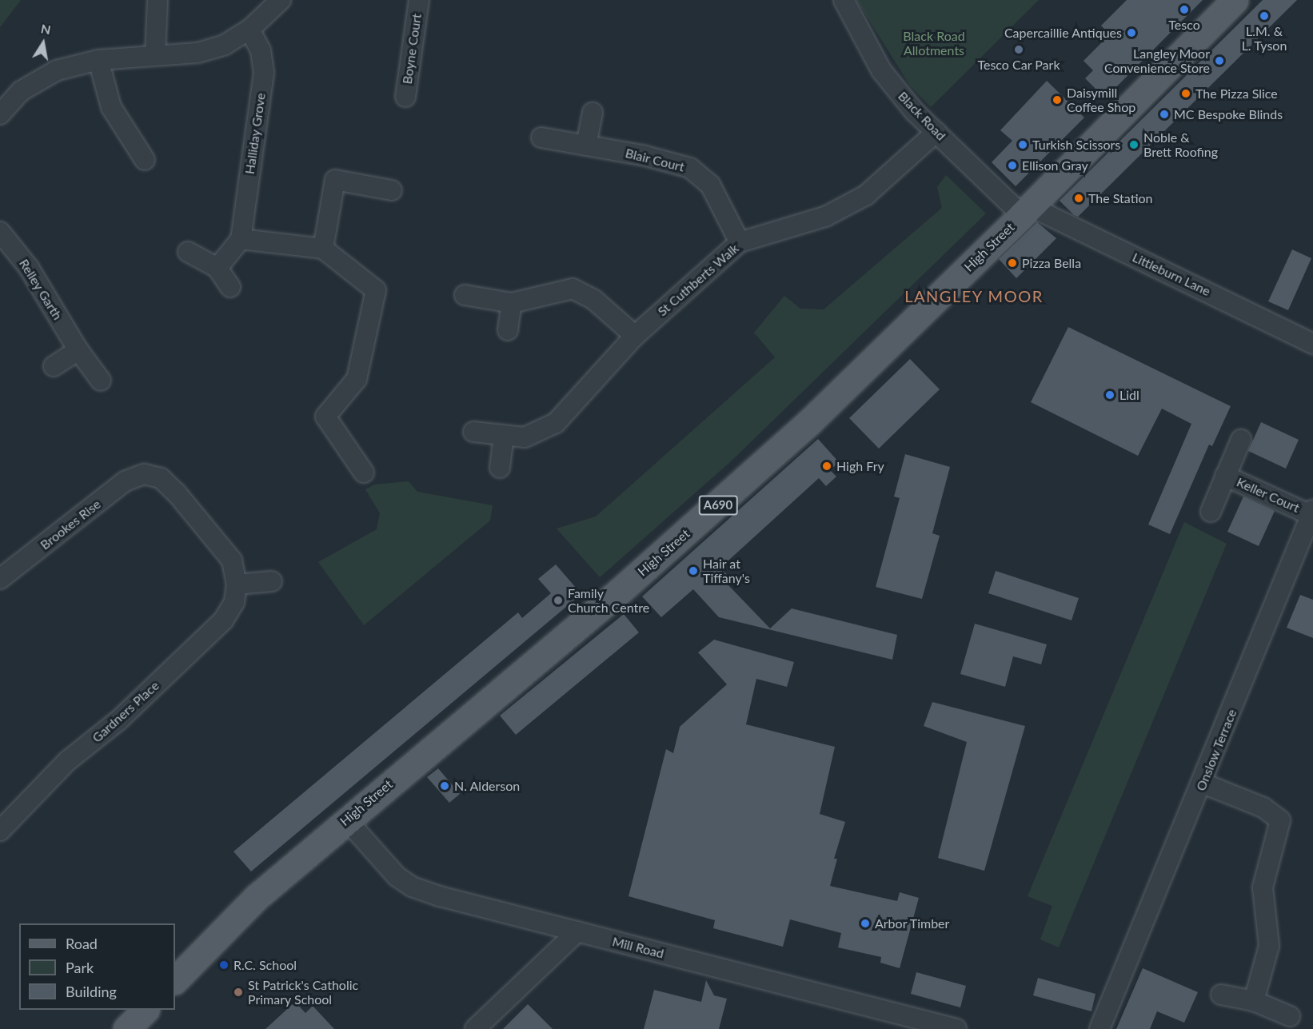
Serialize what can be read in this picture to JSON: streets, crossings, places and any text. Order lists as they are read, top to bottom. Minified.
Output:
{"streets":{"main road":["High Street","A690"],"street":["Boyne Court","Black Road","Halliday Grove","Blair Court","Littleburn Lane","St Cuthberts Walk","Relley Garth","Keller Court","Brookes Rise","Gardners Place","Onslow Terrace","Mill Road"]},"crossings":[["Black Road","High Street"],["Black Road","Littleburn Lane"],["Black Road","St Cuthberts Walk"],["Blair Court","St Cuthberts Walk"],["High Street","Littleburn Lane"],["High Street","Mill Road"],["Keller Court","Onslow Terrace"],["Brookes Rise","Gardners Place"]],"districts":["LANGLEY MOOR"],"parks":["Black Road Allotments"],"places":["Tesco","L.M. & L. Tyson","Capercaillie Antiques","Tesco Car Park","Langley Moor Convenience Store","The Pizza Slice","Daisymill Coffee Shop","MC Bespoke Blinds","Turkish Scissors","Noble & Brett Roofing","Ellison Gray","The Station","Pizza Bella","Lidl","High Fry","Hair at Tiffany's","Family Church Centre","N. Alderson","Arbor Timber","R.C. School","St Patrick's Catholic Primary School"],"legend":["Road","Park","Building"],"north":"top"}
